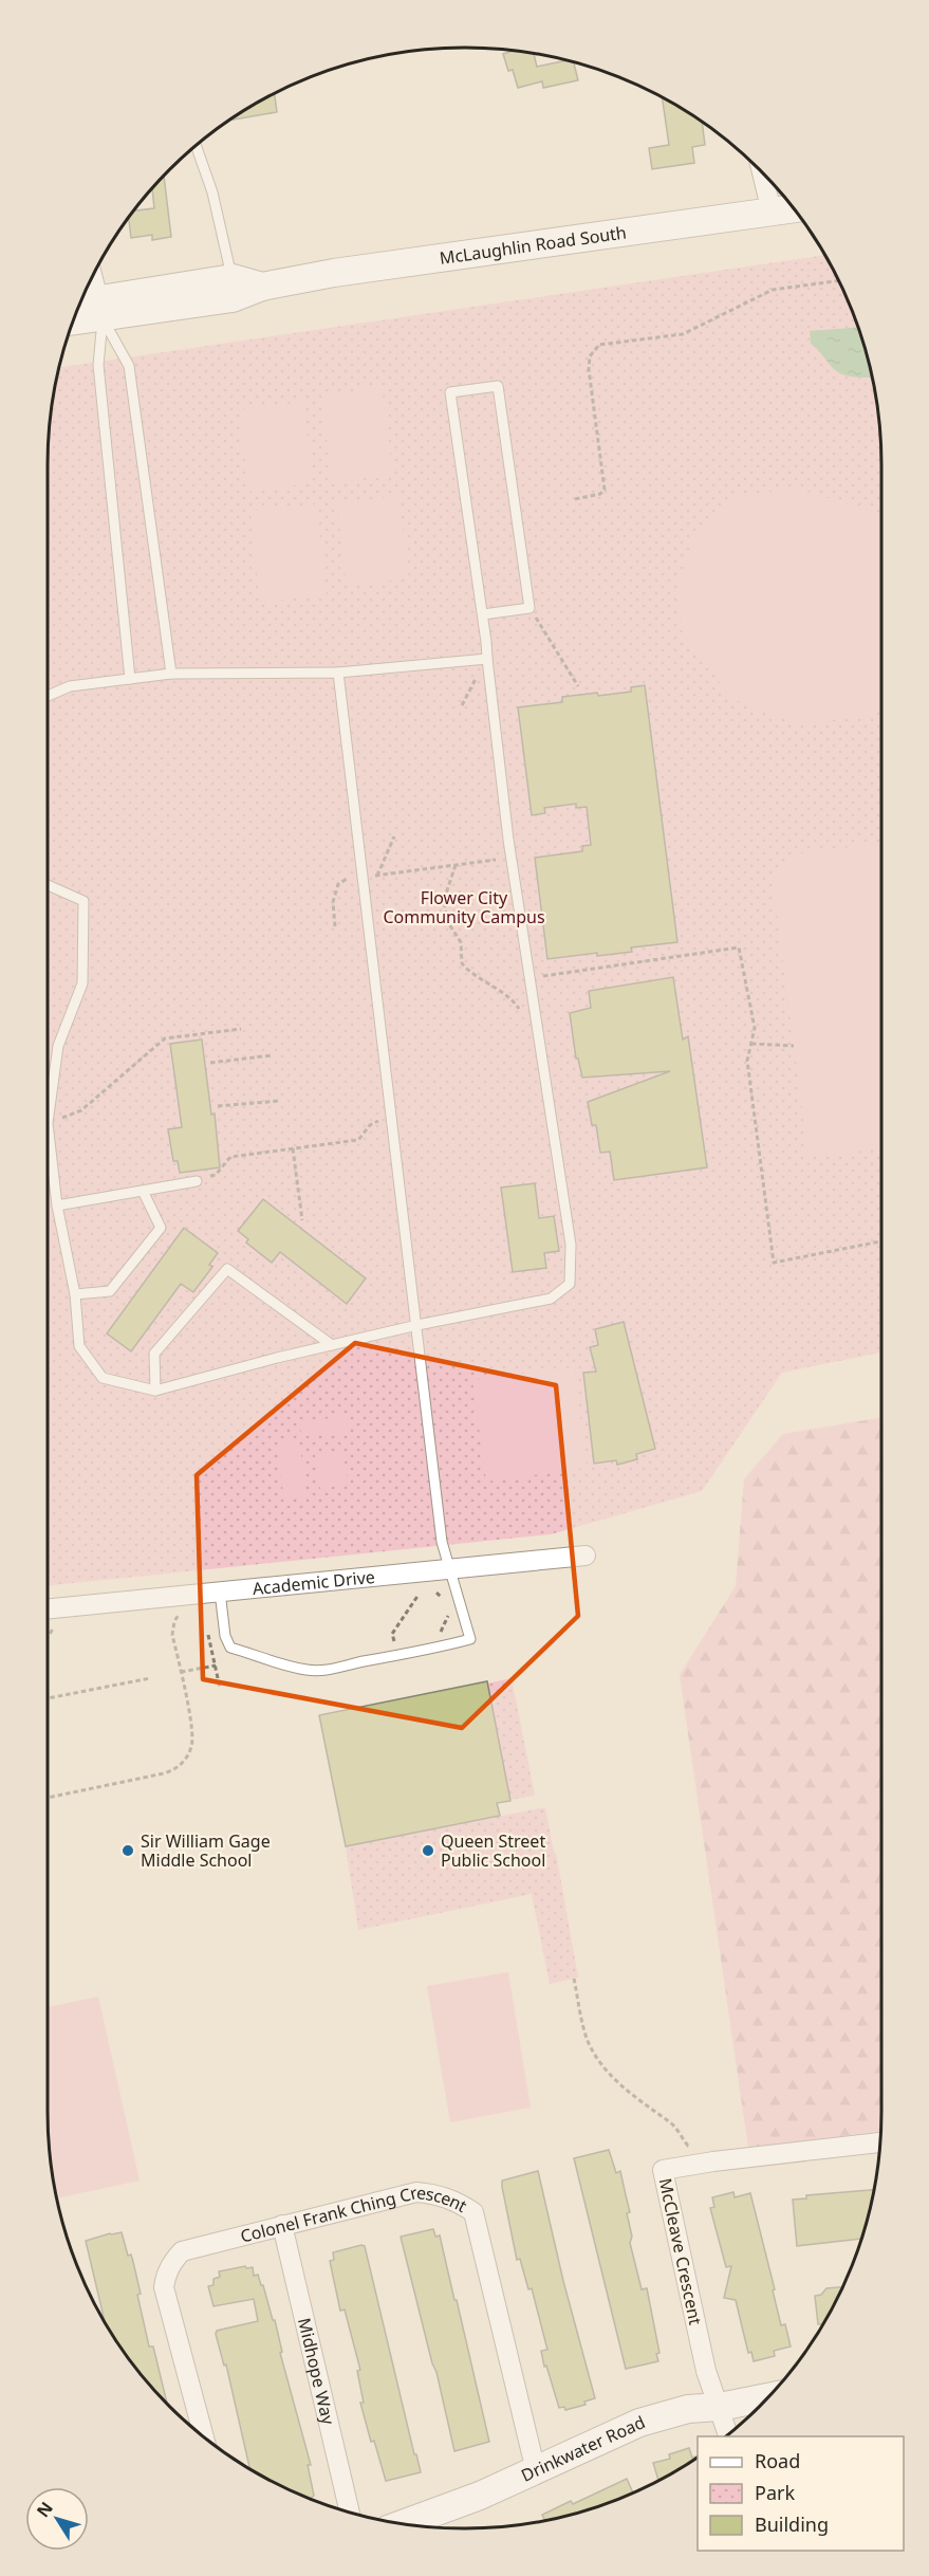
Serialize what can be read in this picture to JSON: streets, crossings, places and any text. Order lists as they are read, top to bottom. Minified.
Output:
{"streets":{"main road":["McLaughlin Road South","Drinkwater Road"],"street":["Academic Drive","Colonel Frank Ching Crescent","McCleave Crescent","Midhope Way"]},"crossings":[["Colonel Frank Ching Crescent","Midhope Way"],["Colonel Frank Ching Crescent","Drinkwater Road"],["McCleave Crescent","Drinkwater Road"]],"parks":["Flower City Community Campus"],"places":["Sir William Gage Middle School","Queen Street Public School"],"legend":["Road","Park","Building"],"north":"top left"}
